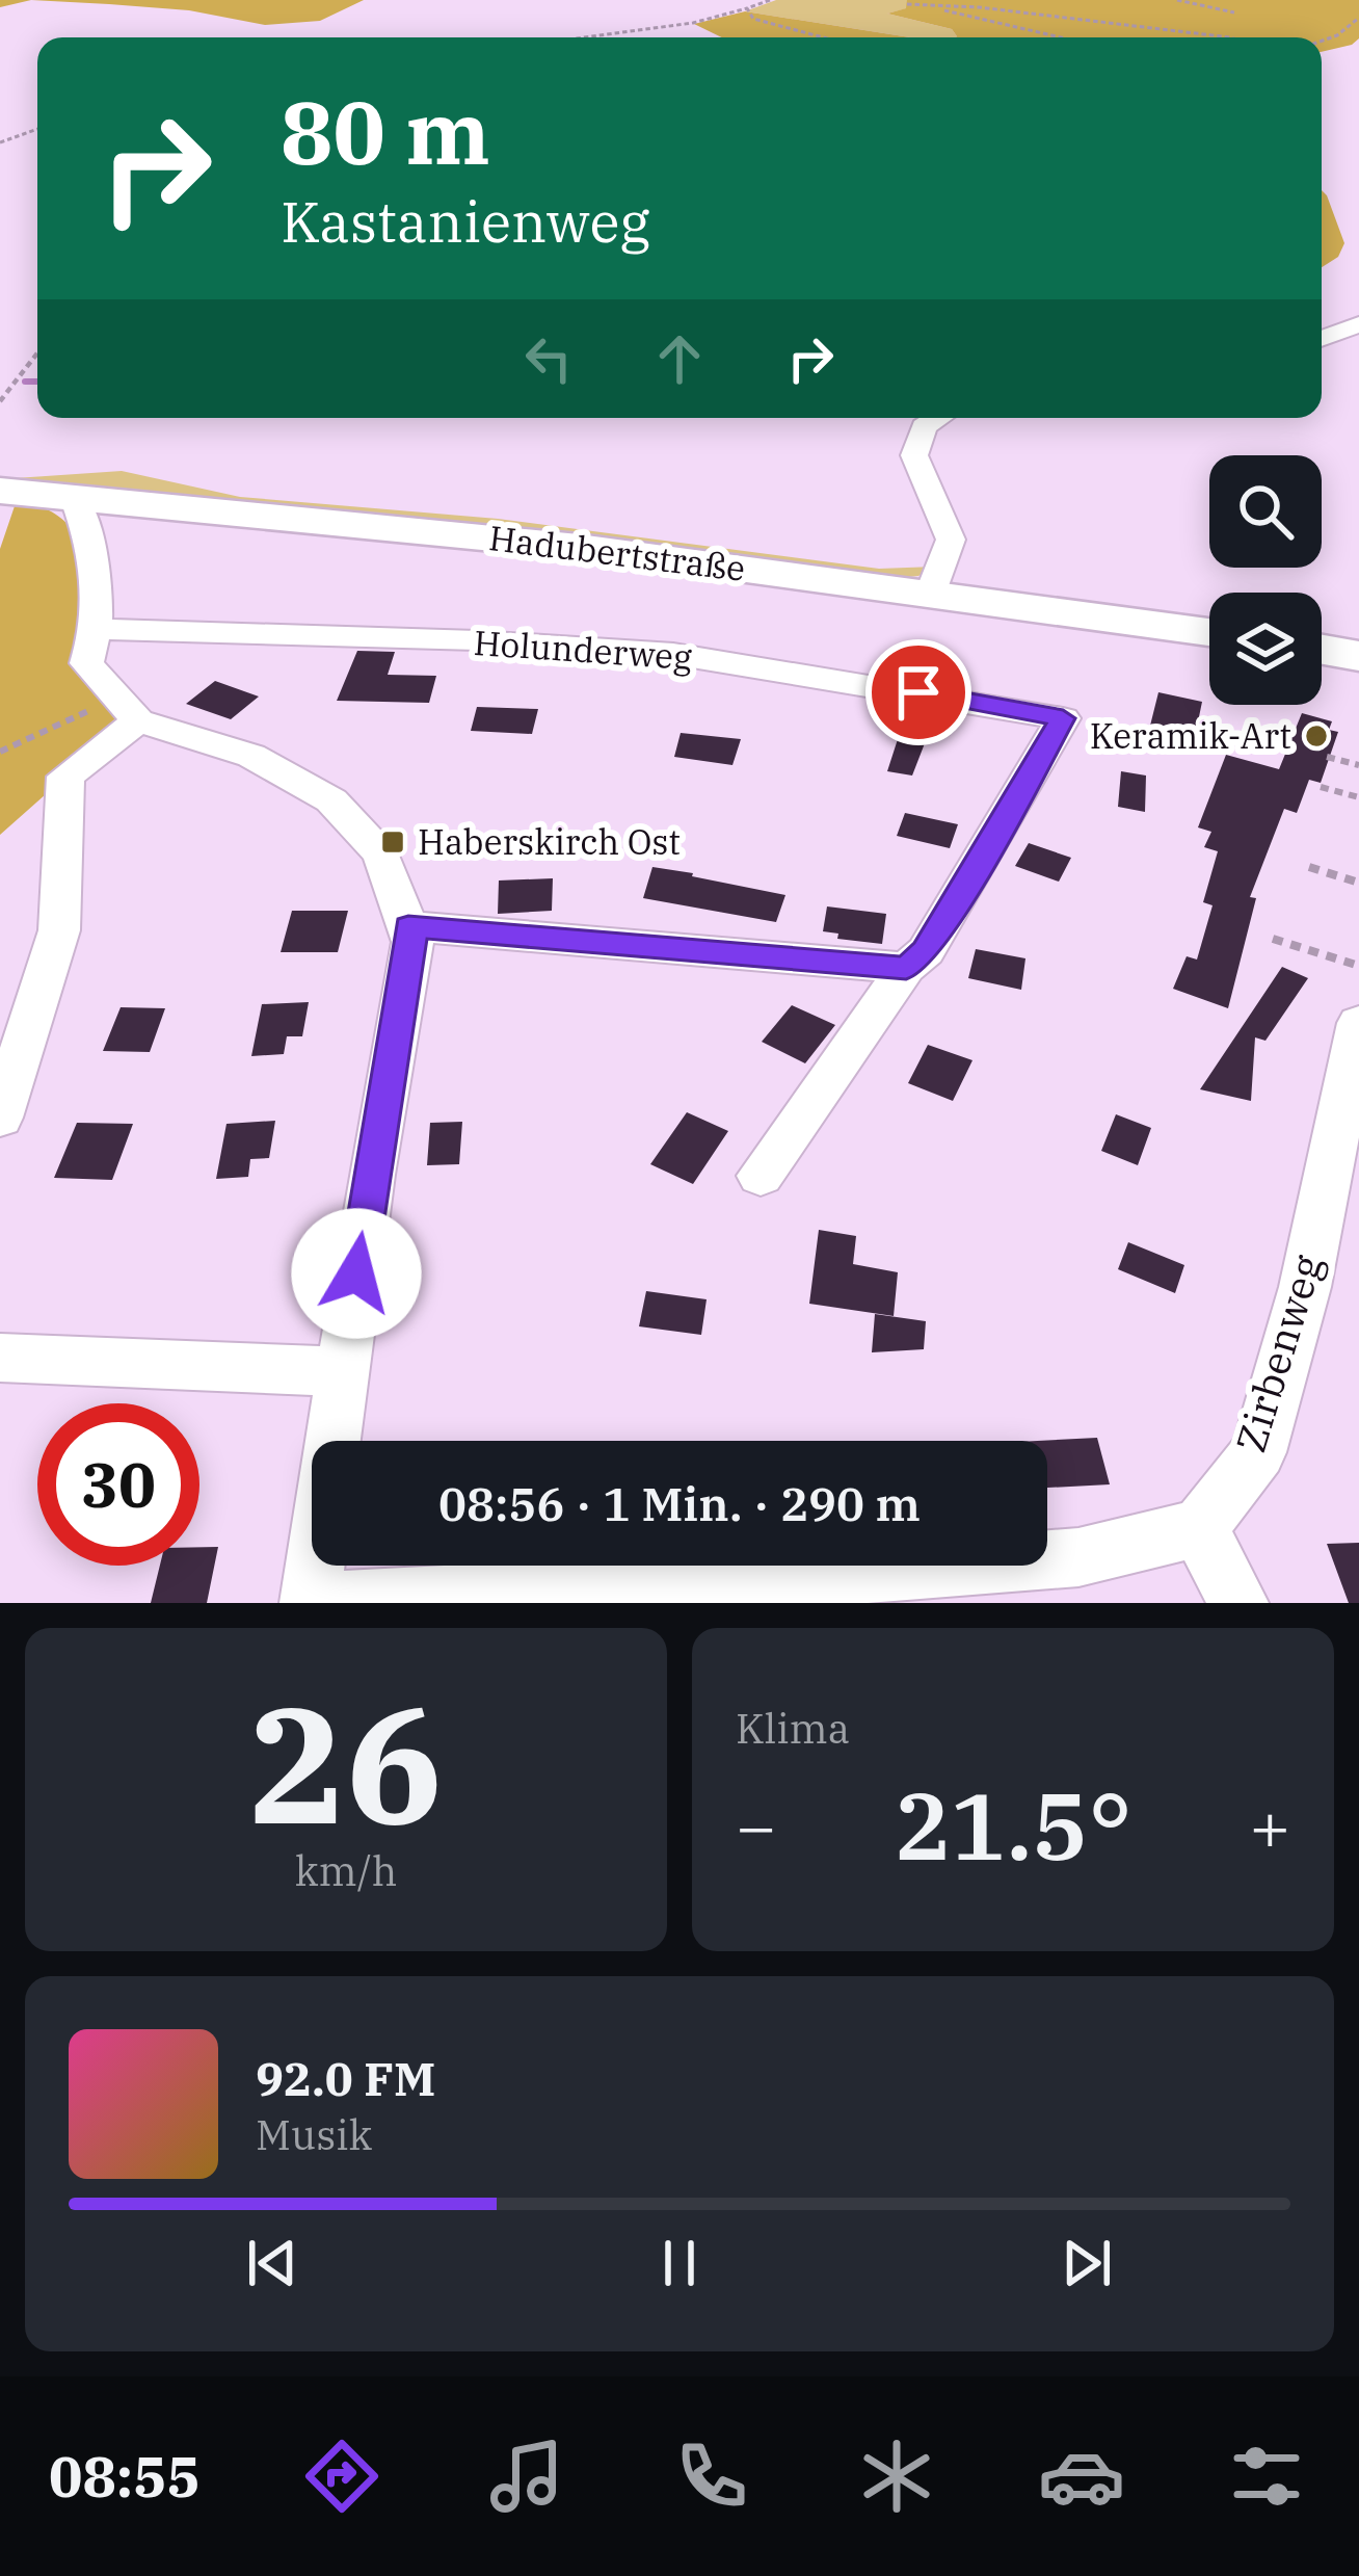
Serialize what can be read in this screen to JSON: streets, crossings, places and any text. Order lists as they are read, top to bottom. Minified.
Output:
{"streets":{"street":["Hadubertstraße","Holunderweg","Zirbenweg"]},"places":{"other":["Keramik-Art"],"transit":["Haberskirch Ost"]},"page":{"turn":["80 m","Kastanienweg"],"limit":"30","trip":"08:56 · 1 Min. · 290 m","tile":[["26","km/h"],"Klima"],"heat":["−","21.5°","+"],"song":["92.0 FM","Musik"],"tabs":"08:55"}}
